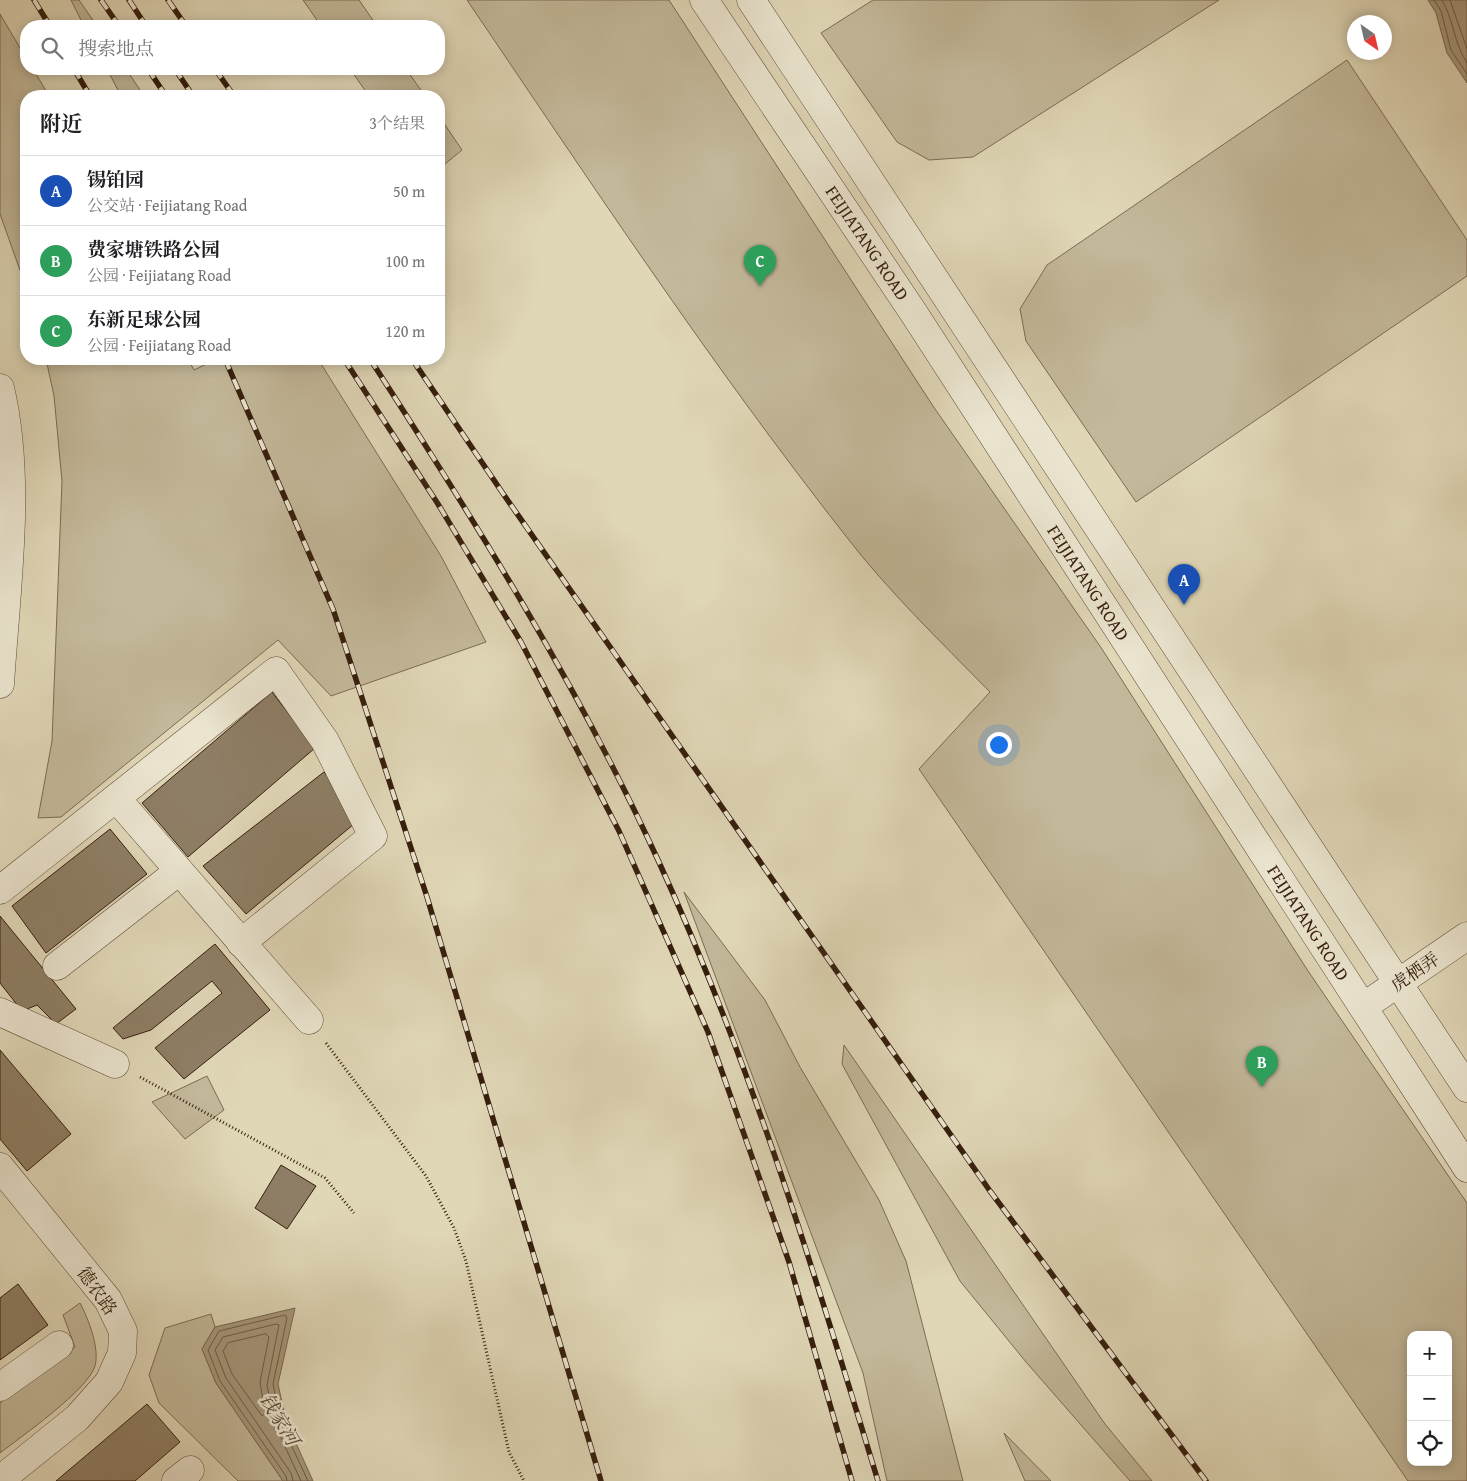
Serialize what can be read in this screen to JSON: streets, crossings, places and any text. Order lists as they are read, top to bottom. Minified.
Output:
{"streets":{"street":["FEIJIATANG ROAD","虎栖弄","德农路"]},"crossings":[["FEIJIATANG ROAD","虎栖弄"]],"water":["钱家河"],"north":"bottom right","page":{"search":"搜索地点","heading":["附近","3个结果"],"list":[{"mark":"A","name":"锡铂园","note":"公交站 · Feijiatang Road","value":"50 m"},{"mark":"B","name":"费家塘铁路公园","note":"公园 · Feijiatang Road","value":"100 m"},{"mark":"C","name":"东新足球公园","note":"公园 · Feijiatang Road","value":"120 m"}],"pins":["C","A","B"],"map_buttons":["+","−"]}}
